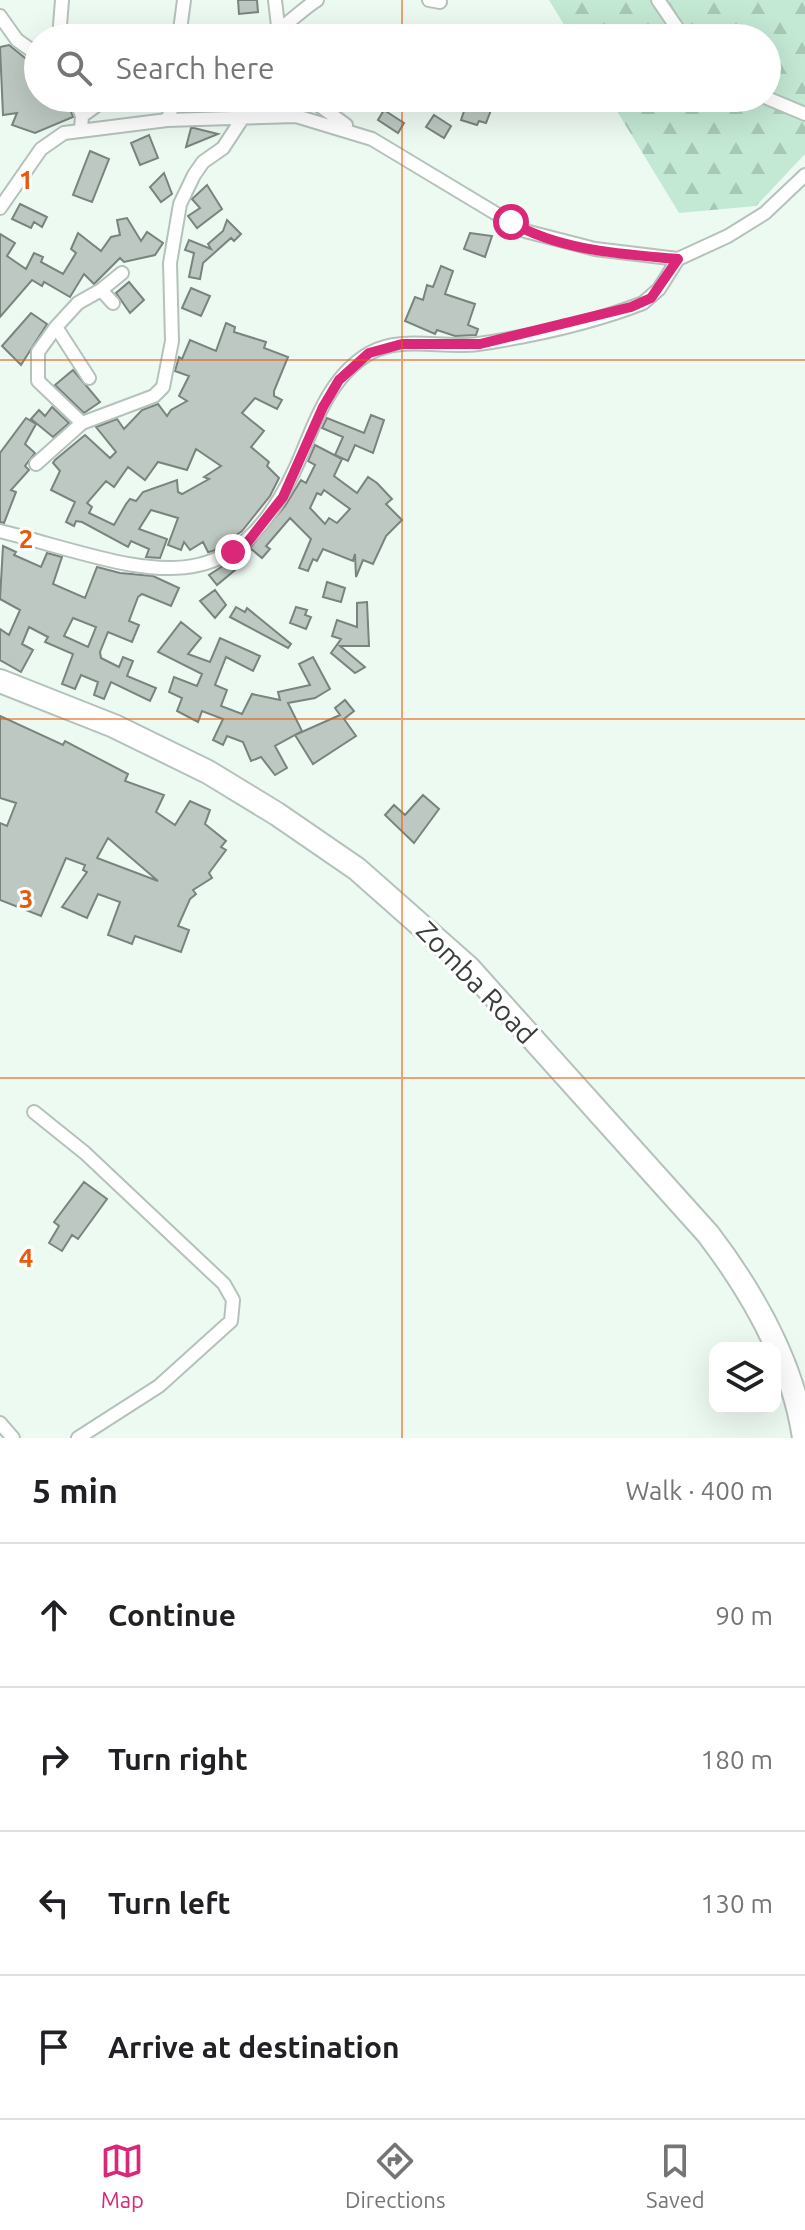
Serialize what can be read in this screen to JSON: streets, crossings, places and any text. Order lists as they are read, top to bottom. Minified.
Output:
{"streets":{"highway":["Zomba Road"]},"page":{"search":"Search here","heading":["5 min","Walk · 400 m"],"list":[["Continue","90 m"],["Turn right","180 m"],["Turn left","130 m"],"Arrive at destination"],"nav":["Map","Directions","Saved"]},"grid":{"rows":["1","2","3","4"]}}
